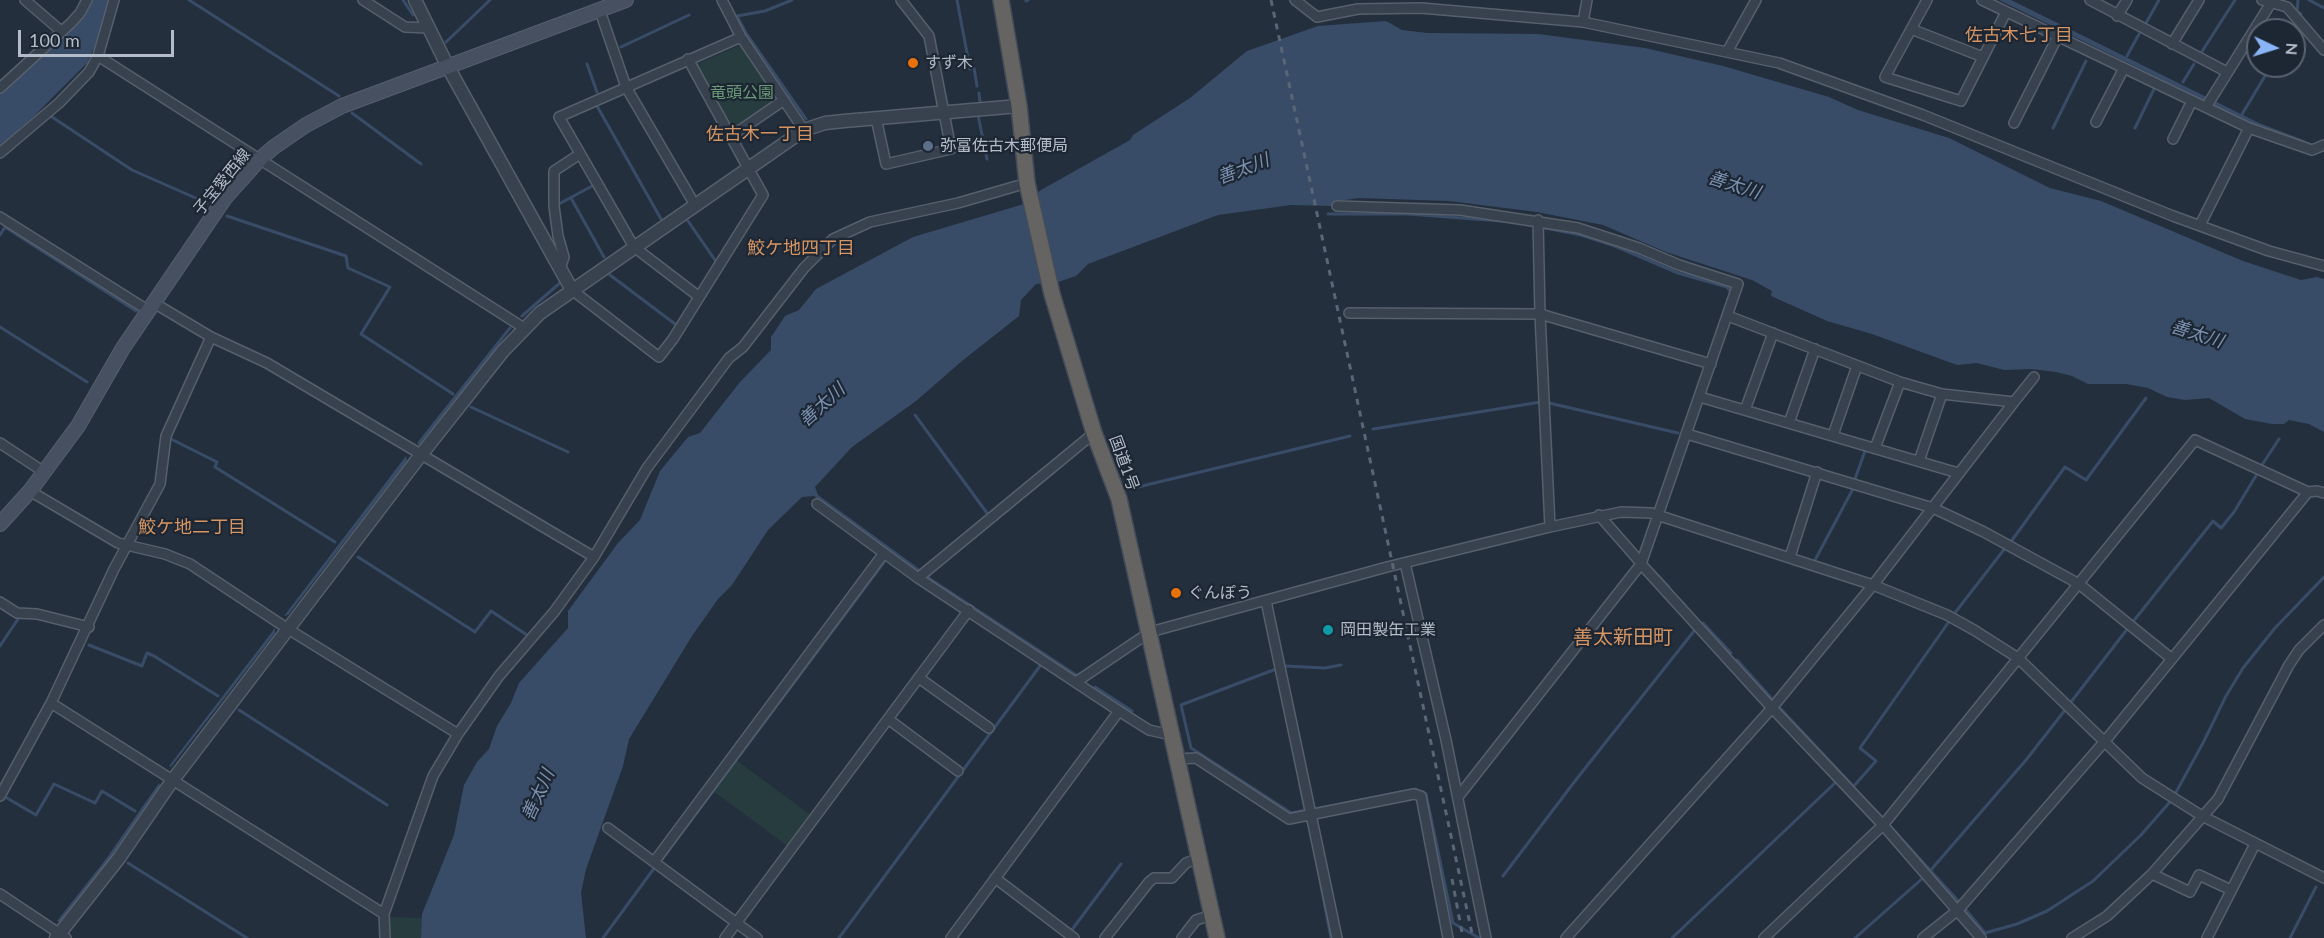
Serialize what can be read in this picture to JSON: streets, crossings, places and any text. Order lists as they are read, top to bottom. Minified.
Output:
{"streets":{"highway":["国道1号"],"main road":["子宝愛西線"]},"districts":["佐古木七丁目","佐古木一丁目","鮫ケ地四丁目","鮫ケ地二丁目","善太新田町"],"water":["善太川"],"parks":["竜頭公園"],"places":["すず木","弥富佐古木郵便局","ぐんぽう","岡田製缶工業"],"scale_bar":"100 m","north":"right"}
